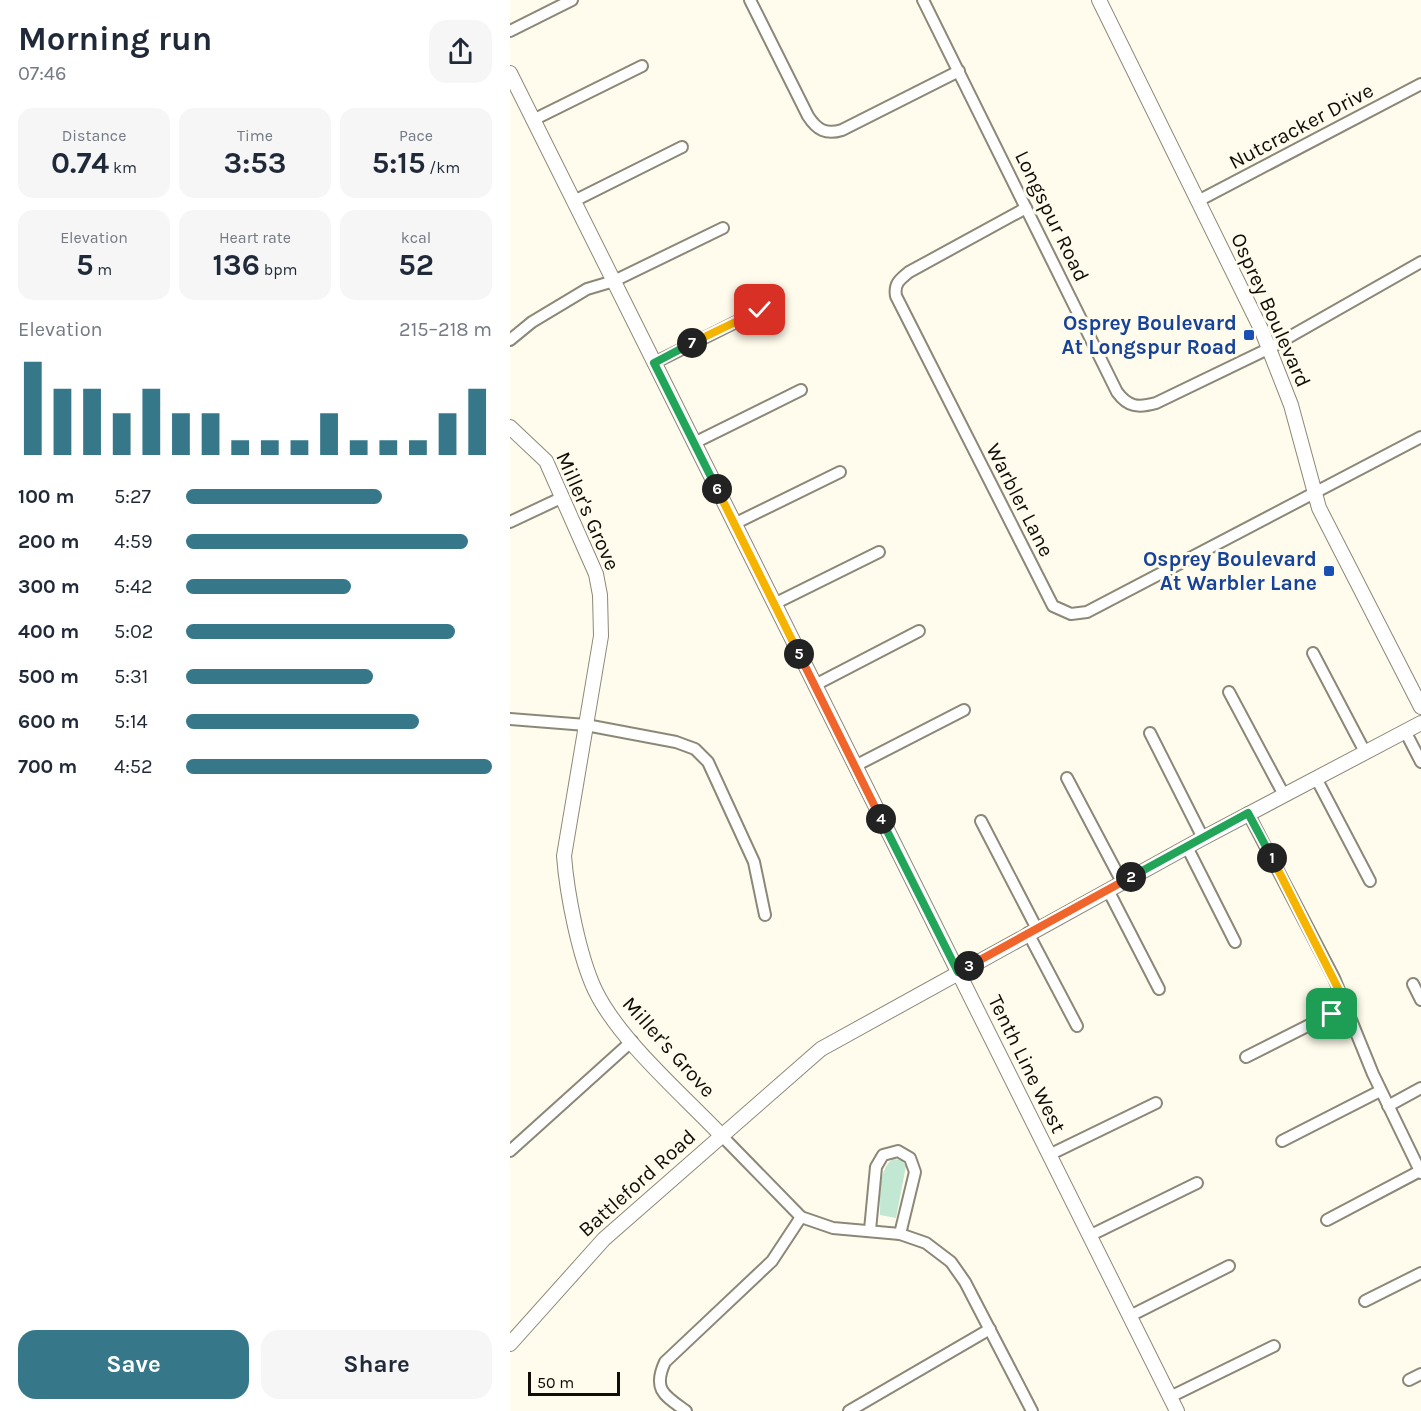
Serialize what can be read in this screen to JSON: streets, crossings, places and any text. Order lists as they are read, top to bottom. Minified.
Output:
{"streets":{"street":["Nutcracker Drive","Longspur Road","Osprey Boulevard","Warbler Lane","Miller's Grove","Tenth Line West","Battleford Road"]},"crossings":[["Nutcracker Drive","Osprey Boulevard"],["Longspur Road","Osprey Boulevard"],["Longspur Road","Warbler Lane"],["Osprey Boulevard","Warbler Lane"],["Miller's Grove","Battleford Road"],["Tenth Line West","Battleford Road"]],"places":{"transit":["Osprey Boulevard At Longspur Road","Osprey Boulevard At Warbler Lane"]},"scale_bar":"50 m","page":{"heading":["Morning run","07:46"],"stats":[["Distance","0.74 km"],["Time","3:53"],["Pace","5:15 /km"],["Elevation","5 m"],["Heart rate","136 bpm"],["kcal","52"]],"chart":["Elevation","215–218 m"],"pins":["7","6","5","4","1","2","3"],"list":[{"name":"100 m","note":"5:27"},{"name":"200 m","note":"4:59"},{"name":"300 m","note":"5:42"},{"name":"400 m","note":"5:02"},{"name":"500 m","note":"5:31"},{"name":"600 m","note":"5:14"},{"name":"700 m","note":"4:52"}],"buttons":["Save","Share"],"scale":"50 m"}}
